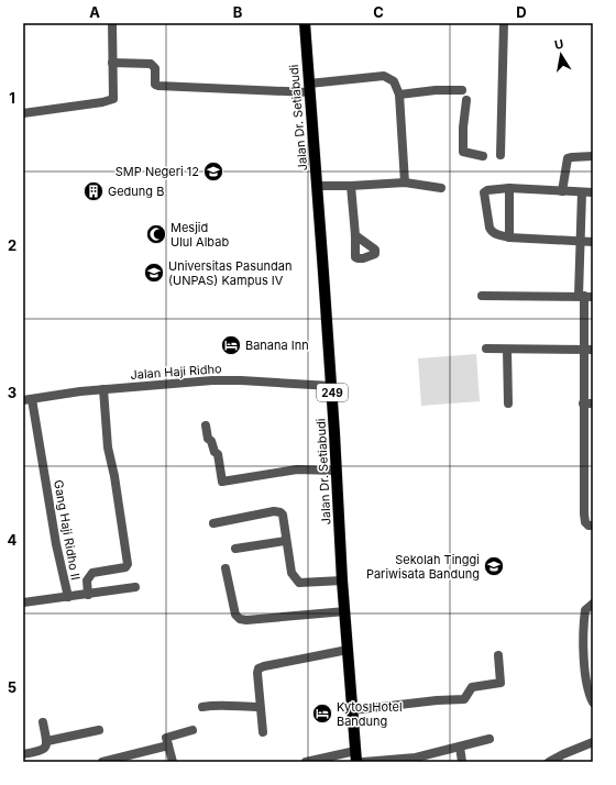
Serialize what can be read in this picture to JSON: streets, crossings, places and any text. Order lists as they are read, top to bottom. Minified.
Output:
{"streets":{"main road":["Jalan Dr. Setiabudi","249"],"street":["Jalan Haji Ridho","Gang Haji Ridho II"]},"crossings":[["Jalan Dr. Setiabudi","Jalan Haji Ridho"],["Jalan Haji Ridho","Gang Haji Ridho II"]],"places":{"school or university":["SMP Negeri 12","Universitas Pasundan (UNPAS) Kampus IV","Sekolah Tinggi Pariwisata Bandung"],"building":["Gedung B"],"mosque":["Mesjid Ulul Albab"],"hotel":["Banana Inn","Kytos Hotel Bandung"]},"north":"top","grid":{"columns":["A","B","C","D"],"rows":["1","2","3","4","5"]}}
